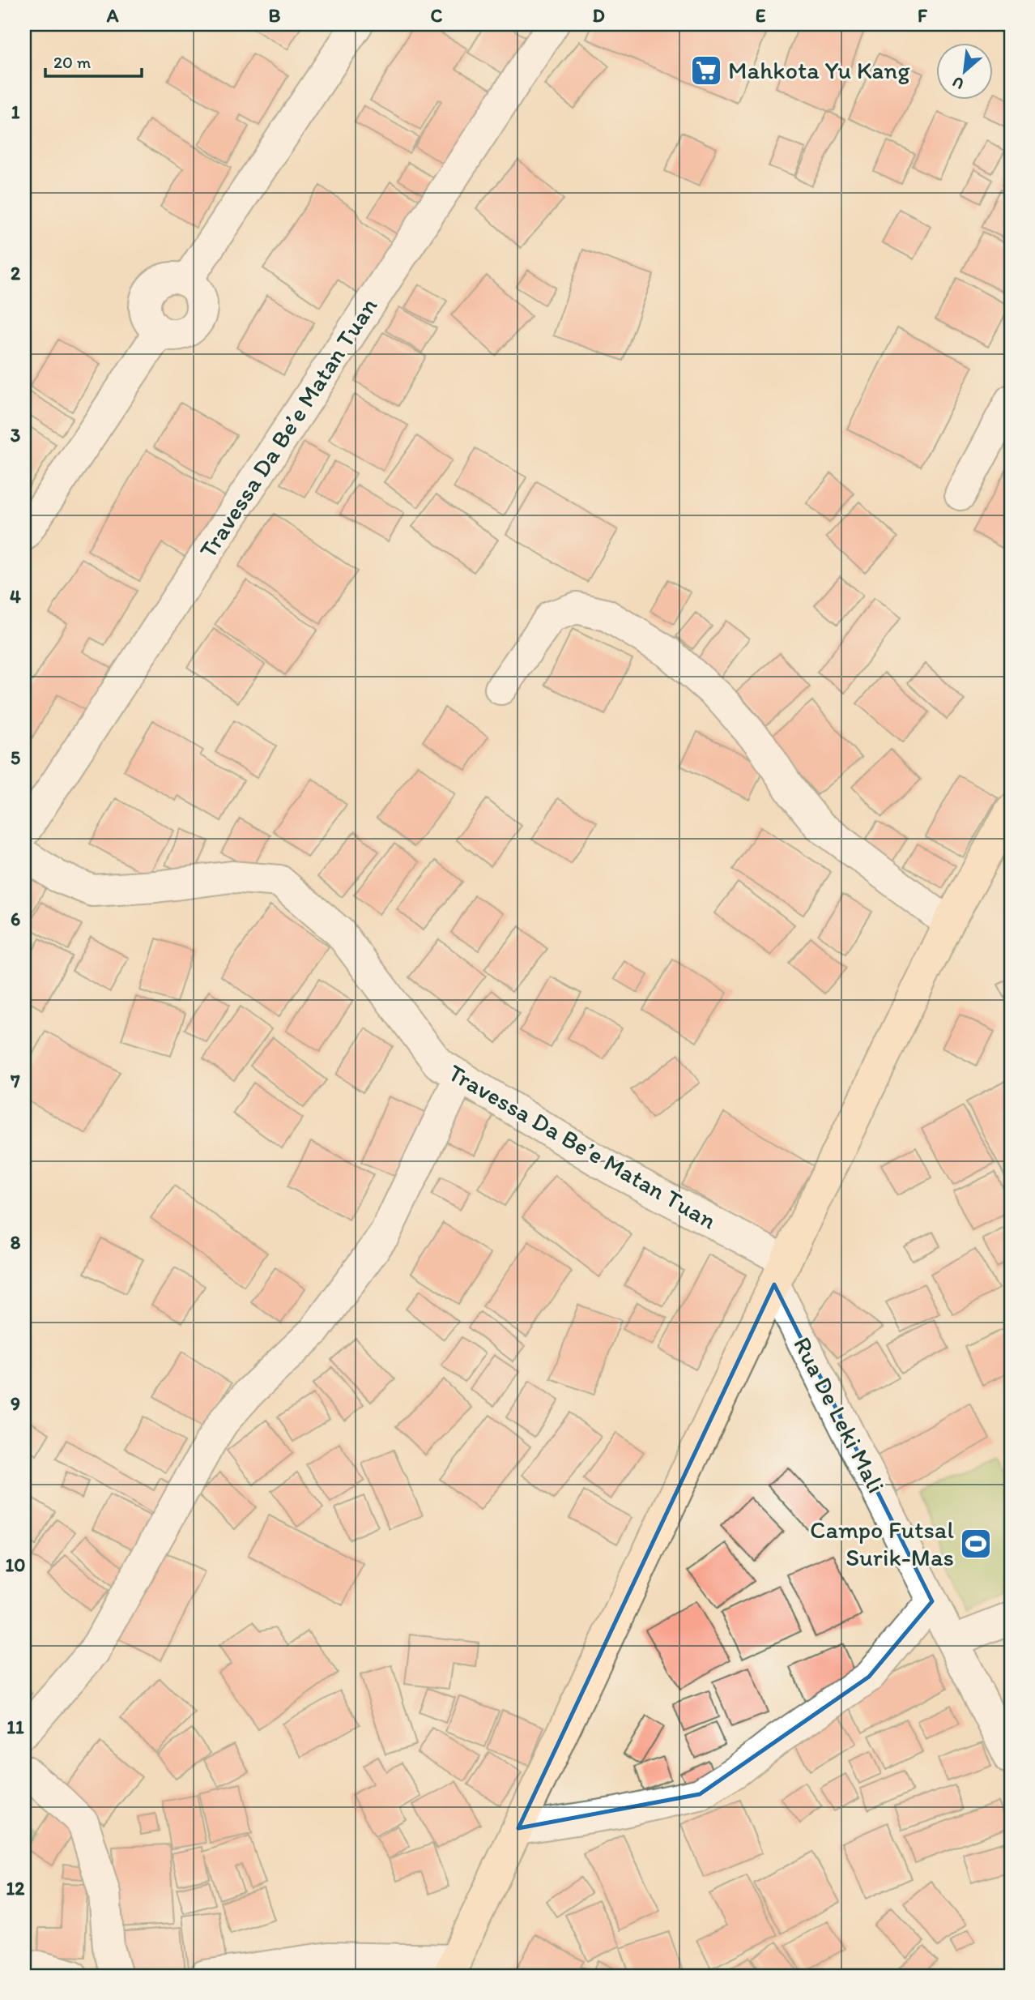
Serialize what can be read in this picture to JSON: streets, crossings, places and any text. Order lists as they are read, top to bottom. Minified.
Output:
{"streets":{"street":["Travessa Da Be’e Matan Tuan","Rua De Leki Mali"]},"crossings":[["Travessa Da Be’e Matan Tuan","Rua De Leki Mali"]],"places":{"supermarket":["Mahkota Yu Kang"],"sports":["Campo Futsal Surik-Mas"]},"scale_bar":"20 m","north":"bottom left","grid":{"columns":["A","B","C","D","E","F"],"rows":["1","2","3","4","5","6","7","8","9","10","11","12"]}}
